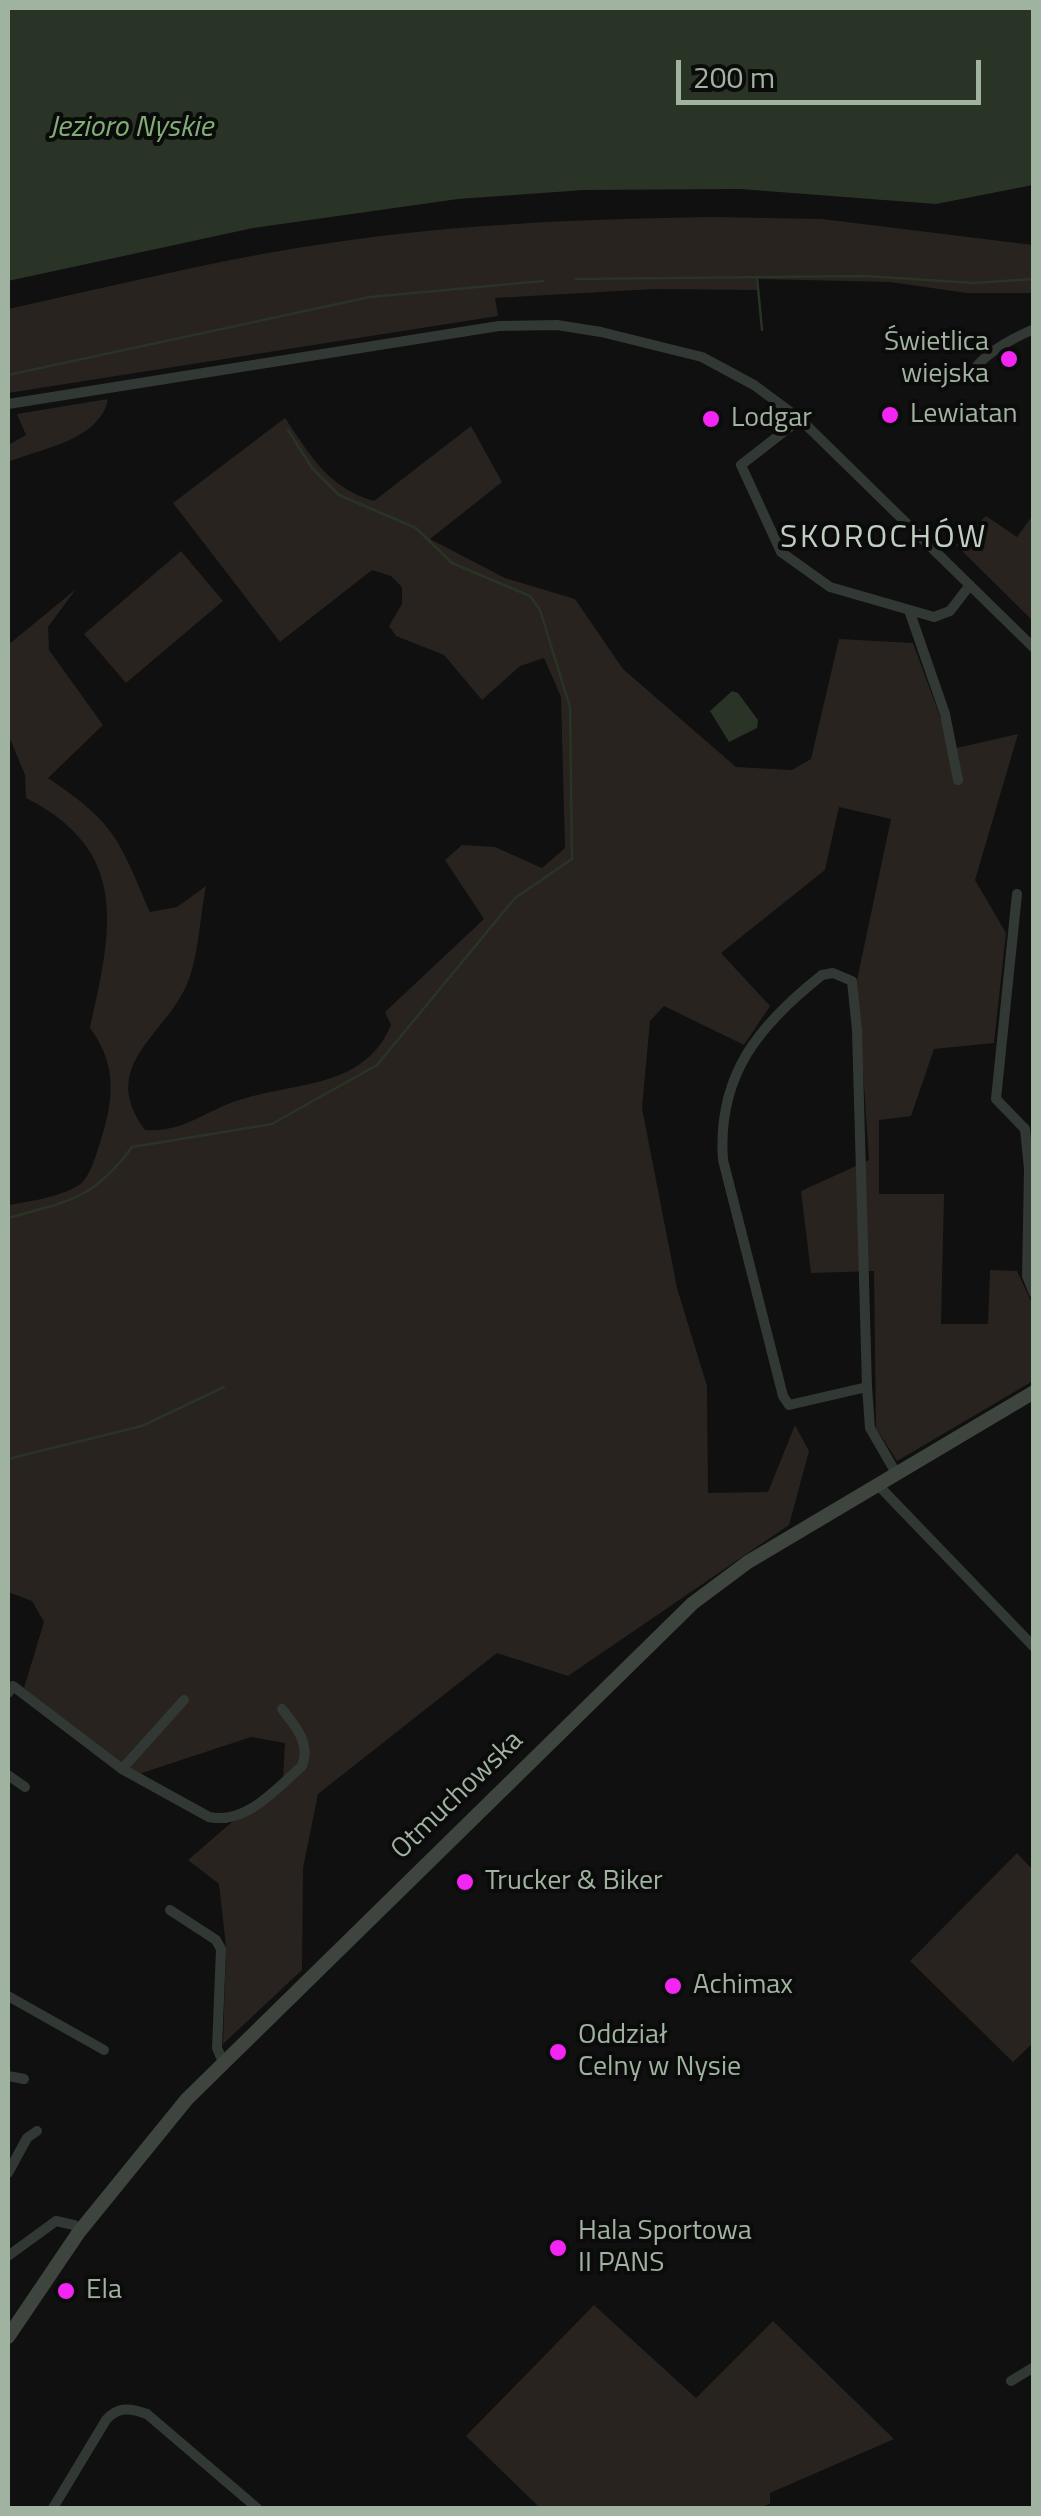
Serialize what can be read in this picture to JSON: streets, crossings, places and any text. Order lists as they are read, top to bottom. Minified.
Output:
{"streets":{"main road":["Otmuchowska"]},"districts":["SKOROCHÓW"],"water":["Jezioro Nyskie"],"places":["Świetlica wiejska","Lewiatan","Lodgar","Trucker & Biker","Achimax","Oddział Celny w Nysie","Hala Sportowa II PANS","Ela"],"scale_bar":"200 m"}
